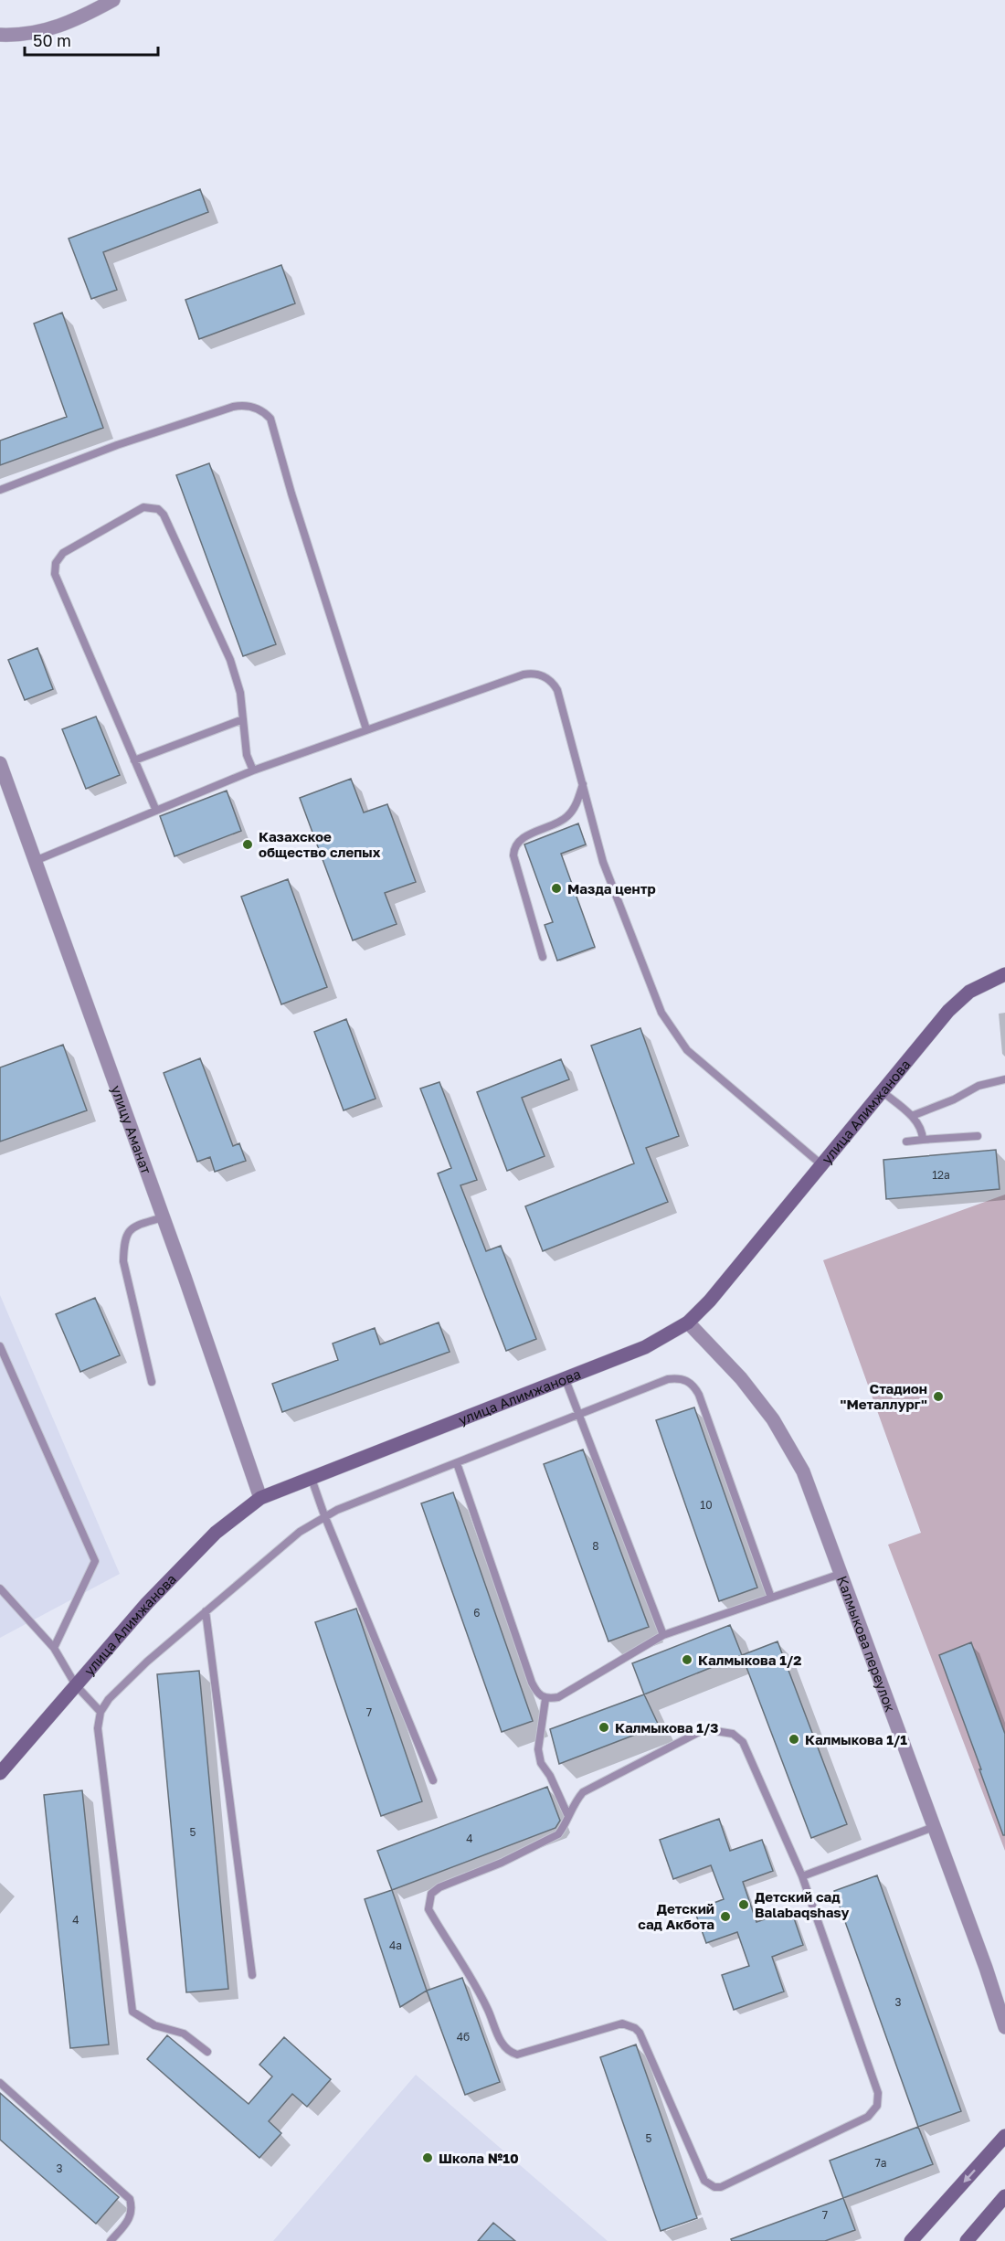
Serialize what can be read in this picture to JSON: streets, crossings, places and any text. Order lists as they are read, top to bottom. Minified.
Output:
{"streets":{"street":["улица Алимжанова","улицу Аманат","Калмыкова переулок"]},"crossings":[["улица Алимжанова","улицу Аманат"],["улица Алимжанова","Калмыкова переулок"]],"places":["Казахское общество слепых","Мазда центр","Стадион \"Металлург\"","Калмыкова 1/2","Калмыкова 1/3","Калмыкова 1/1","Детский сад Balabaqshasy","Детский сад Акбота","Школа №10"],"house_numbers":["12а","10","8","6","7","5","4","4","4а","3","4б","5","7а","3","7"],"scale_bar":"50 m"}
